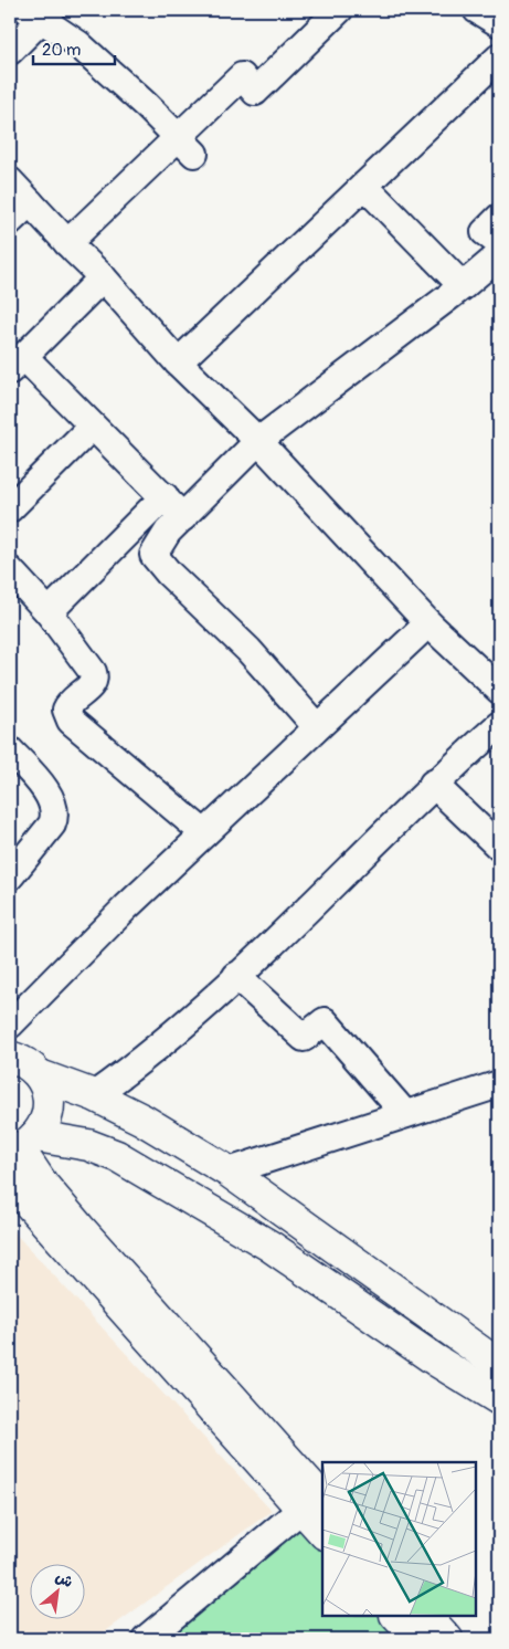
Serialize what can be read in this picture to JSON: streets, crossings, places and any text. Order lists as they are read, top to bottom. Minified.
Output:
{"scale_bar":"20 m","north":"top right"}
